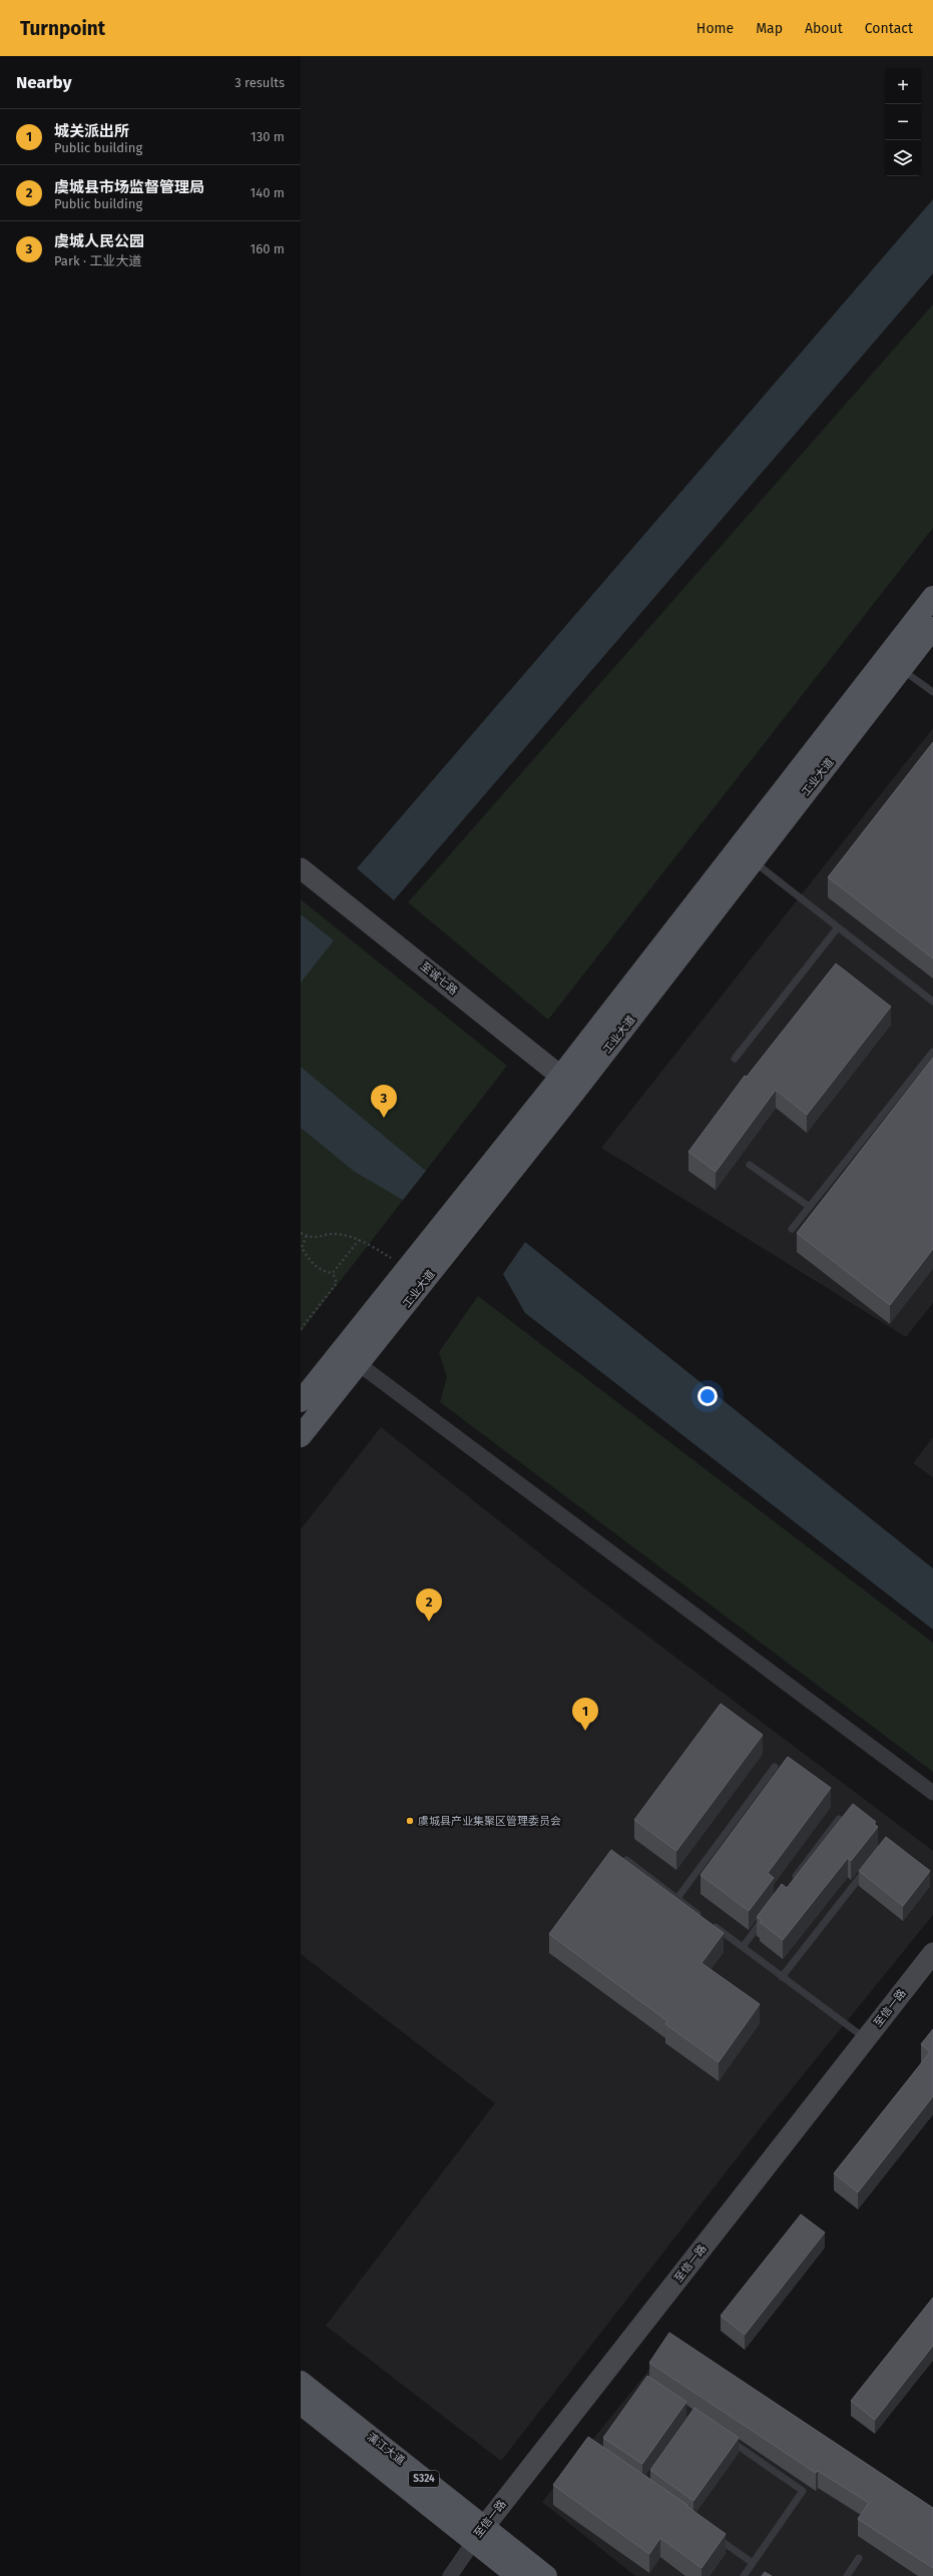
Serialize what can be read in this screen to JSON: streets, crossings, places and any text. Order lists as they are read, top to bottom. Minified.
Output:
{"streets":{"main road":["工业大道","漓江大道","S324"],"street":["至诚七路","至信一路"]},"crossings":[["工业大道","至诚七路"],["至信一路","漓江大道"],["至信一路","S324"],["漓江大道","S324"]],"places":["虞城县产业集聚区管理委员会"],"page":{"header":"Turnpoint","nav":["Home","Map","About","Contact"],"heading":["Nearby","3 results"],"map_buttons":["+","−"],"list":[{"mark":"1","name":"城关派出所","note":"Public building","value":"130 m"},{"mark":"2","name":"虞城县市场监督管理局","note":"Public building","value":"140 m"},{"mark":"3","name":"虞城人民公园","note":"Park · 工业大道","value":"160 m"}],"pins":["3","2","1"]}}
